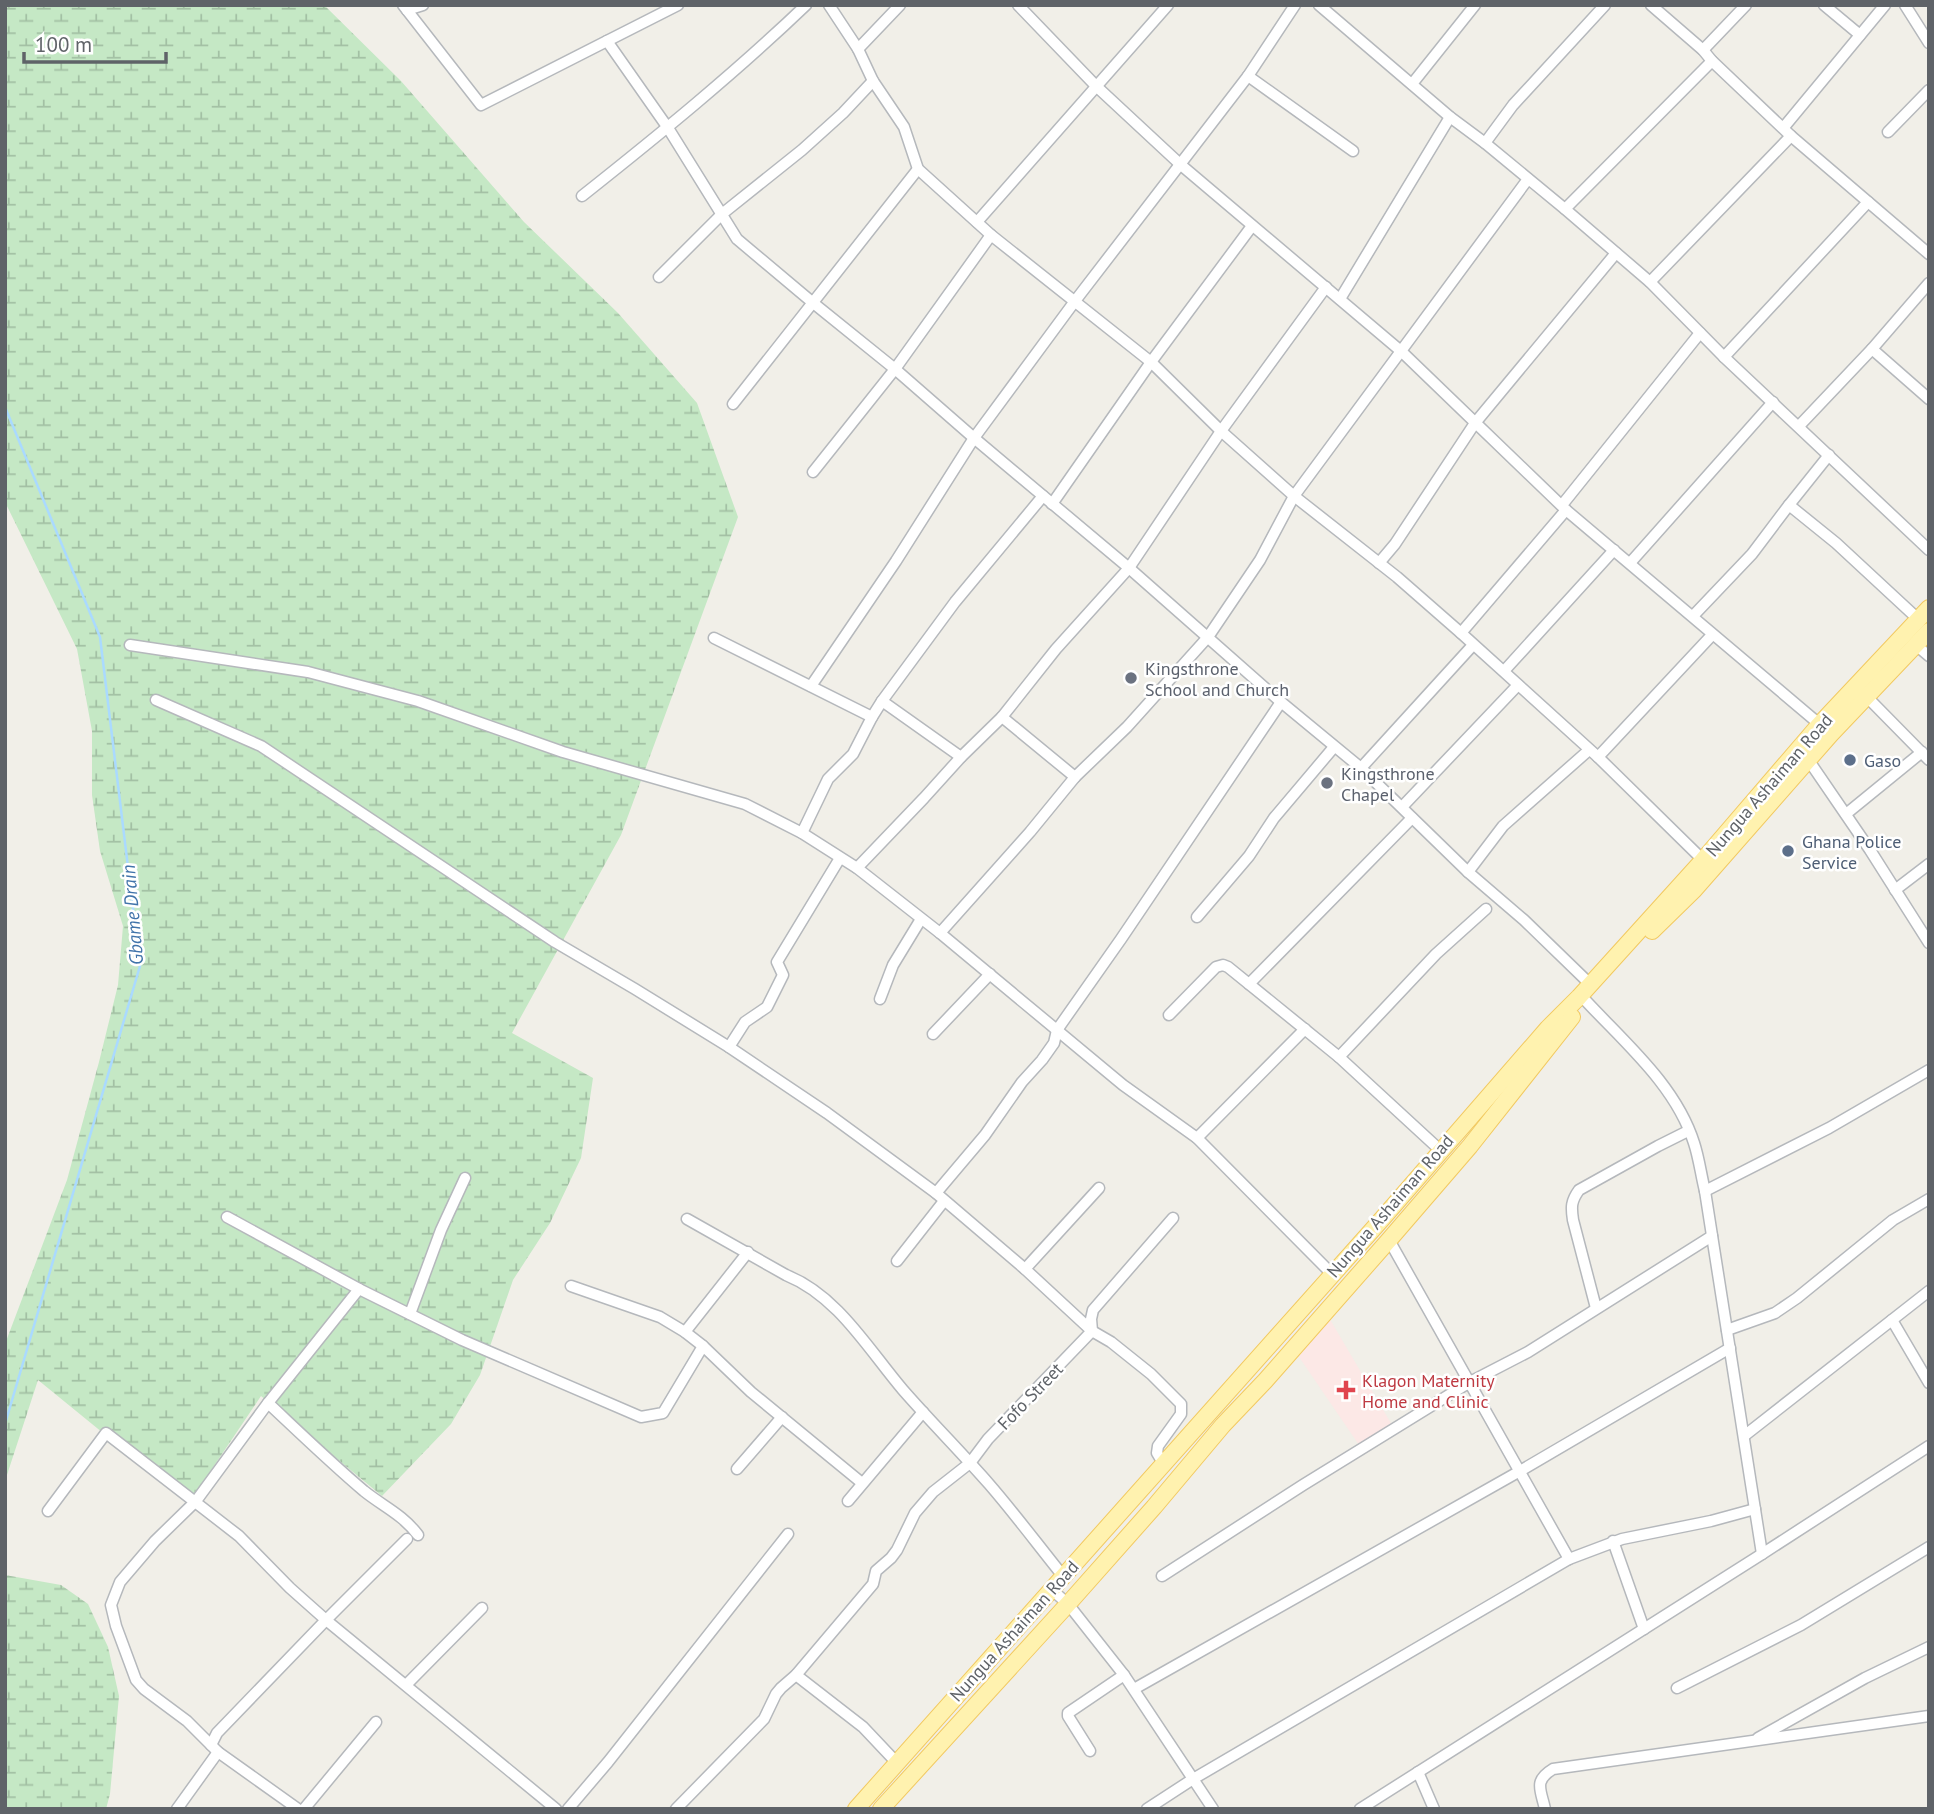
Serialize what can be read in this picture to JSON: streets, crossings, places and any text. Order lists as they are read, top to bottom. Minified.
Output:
{"streets":{"main road":["Nungua Ashaiman Road"],"street":["Fofo Street"]},"water":["Gbame Drain"],"places":{"other":["Kingsthrone School and Church","Gaso","Kingsthrone Chapel","Ghana Police Service"],"health":["Klagon Maternity Home and Clinic"]},"scale_bar":"100 m"}
